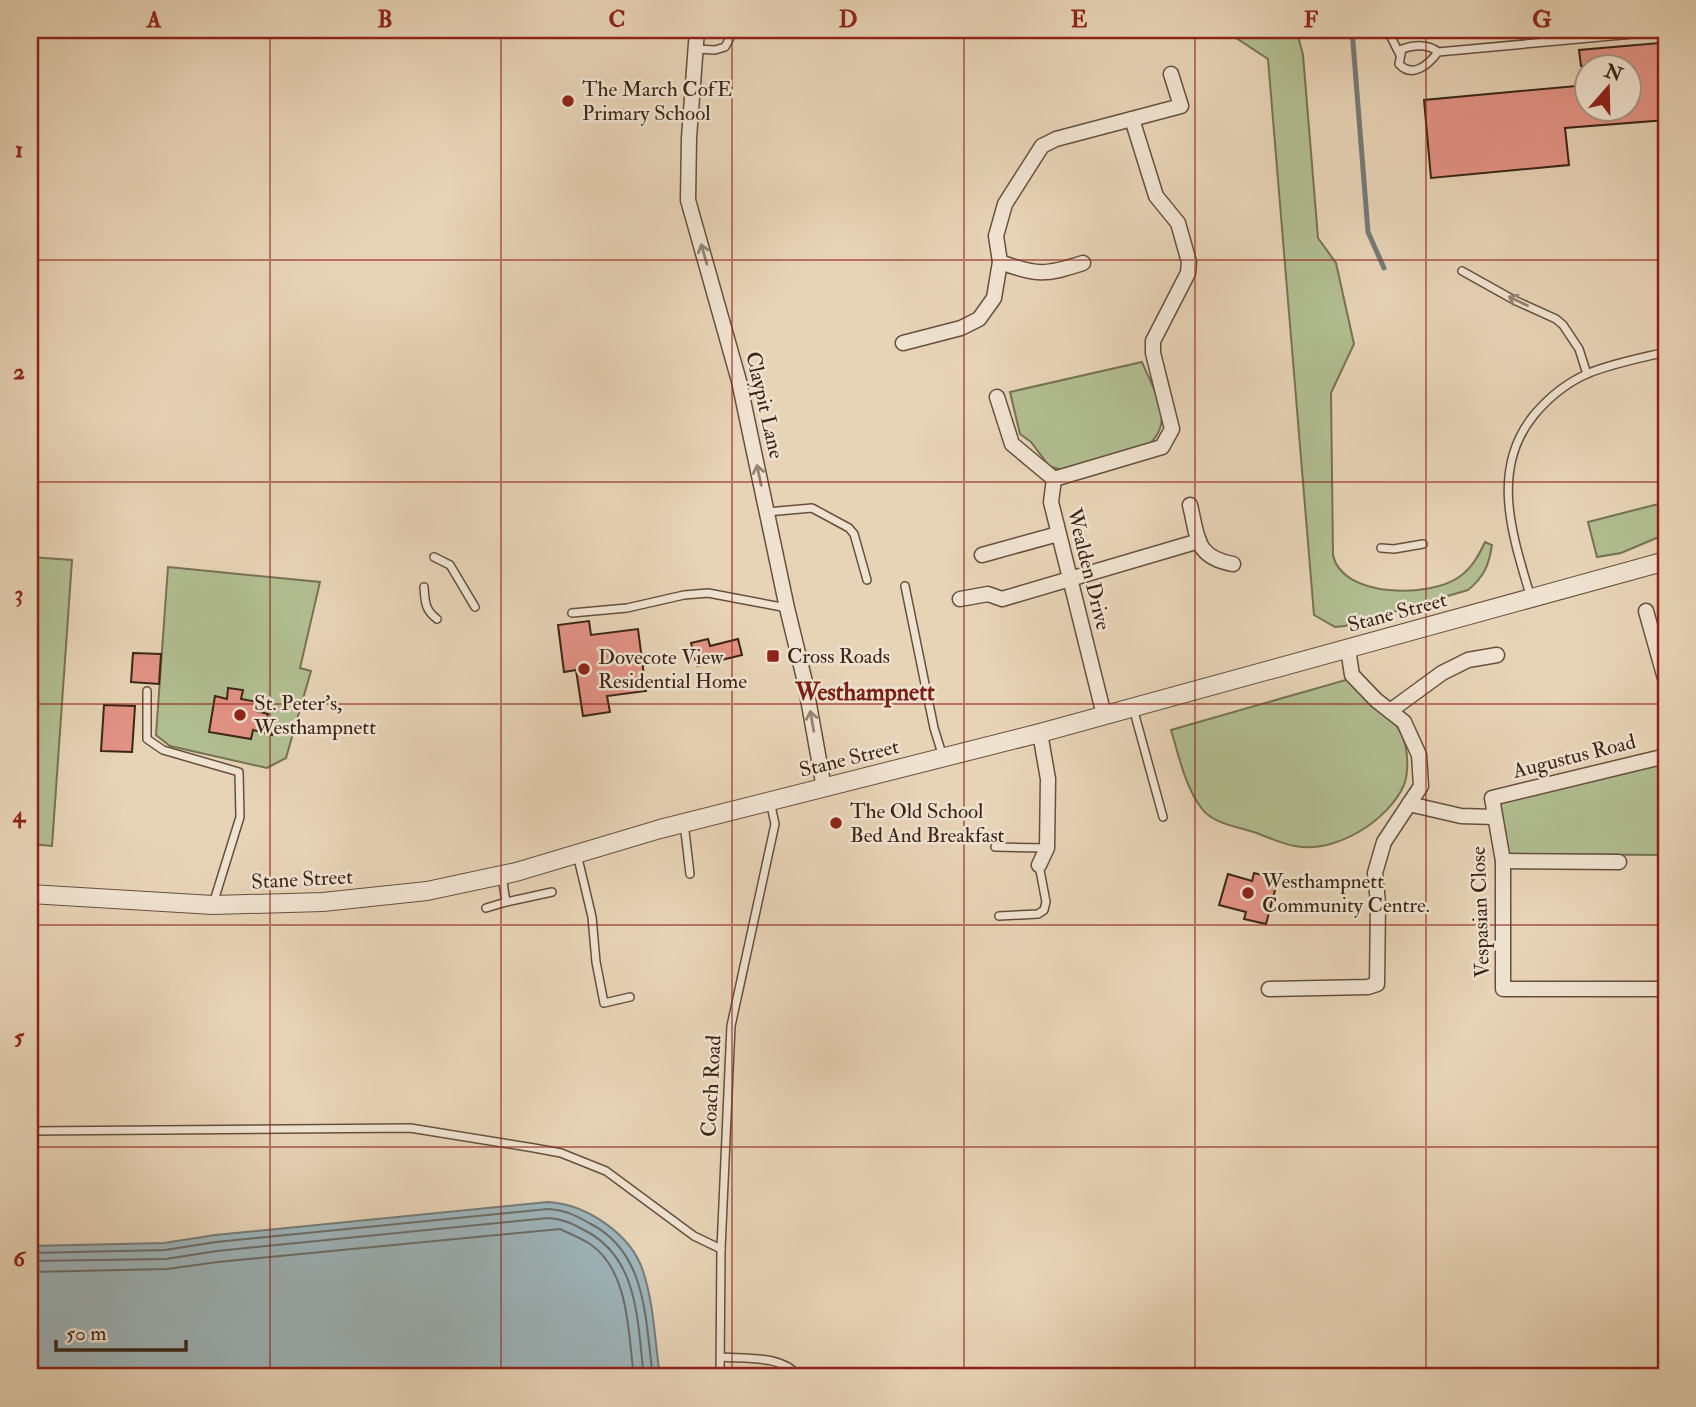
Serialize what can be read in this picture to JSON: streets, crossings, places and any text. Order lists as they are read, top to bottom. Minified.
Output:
{"streets":{"street":["Claypit Lane","Wealden Drive","Stane Street","Augustus Road","Vespasian Close"],"lane":["Coach Road"]},"crossings":[["Claypit Lane","Stane Street"],["Wealden Drive","Stane Street"],["Stane Street","Coach Road"],["Augustus Road","Vespasian Close"]],"one_way":["Claypit Lane"],"districts":["Westhampnett"],"places":{"other":["The March CofE Primary School","Dovecote View Residential Home","St. Peter's, Westhampnett","The Old School Bed And Breakfast","Westhampnett Community Centre."],"transit":["Cross Roads"]},"scale_bar":"50 m","north":"top","grid":{"columns":["A","B","C","D","E","F","G"],"rows":["1","2","3","4","5","6"]}}
